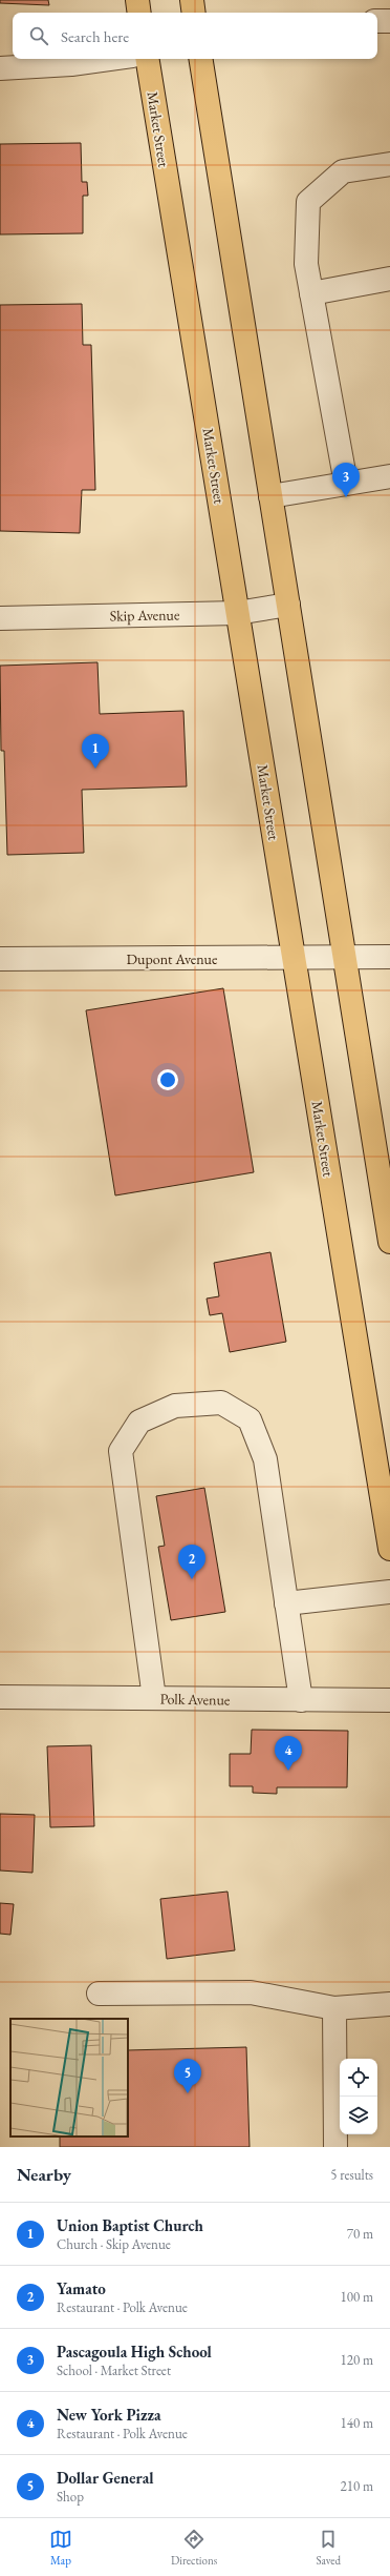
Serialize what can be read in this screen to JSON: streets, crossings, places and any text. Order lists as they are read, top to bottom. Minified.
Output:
{"streets":{"main road":["Market Street"],"street":["Skip Avenue","Dupont Avenue","Polk Avenue"]},"crossings":[["Market Street","Skip Avenue"],["Market Street","Dupont Avenue"]],"page":{"search":"Search here","pins":["3","1","2","4","5"],"heading":["Nearby","5 results"],"list":[{"mark":"1","name":"Union Baptist Church","note":"Church · Skip Avenue","value":"70 m"},{"mark":"2","name":"Yamato","note":"Restaurant · Polk Avenue","value":"100 m"},{"mark":"3","name":"Pascagoula High School","note":"School · Market Street","value":"120 m"},{"mark":"4","name":"New York Pizza","note":"Restaurant · Polk Avenue","value":"140 m"},{"mark":"5","name":"Dollar General","note":"Shop","value":"210 m"}],"nav":["Map","Directions","Saved"]}}
